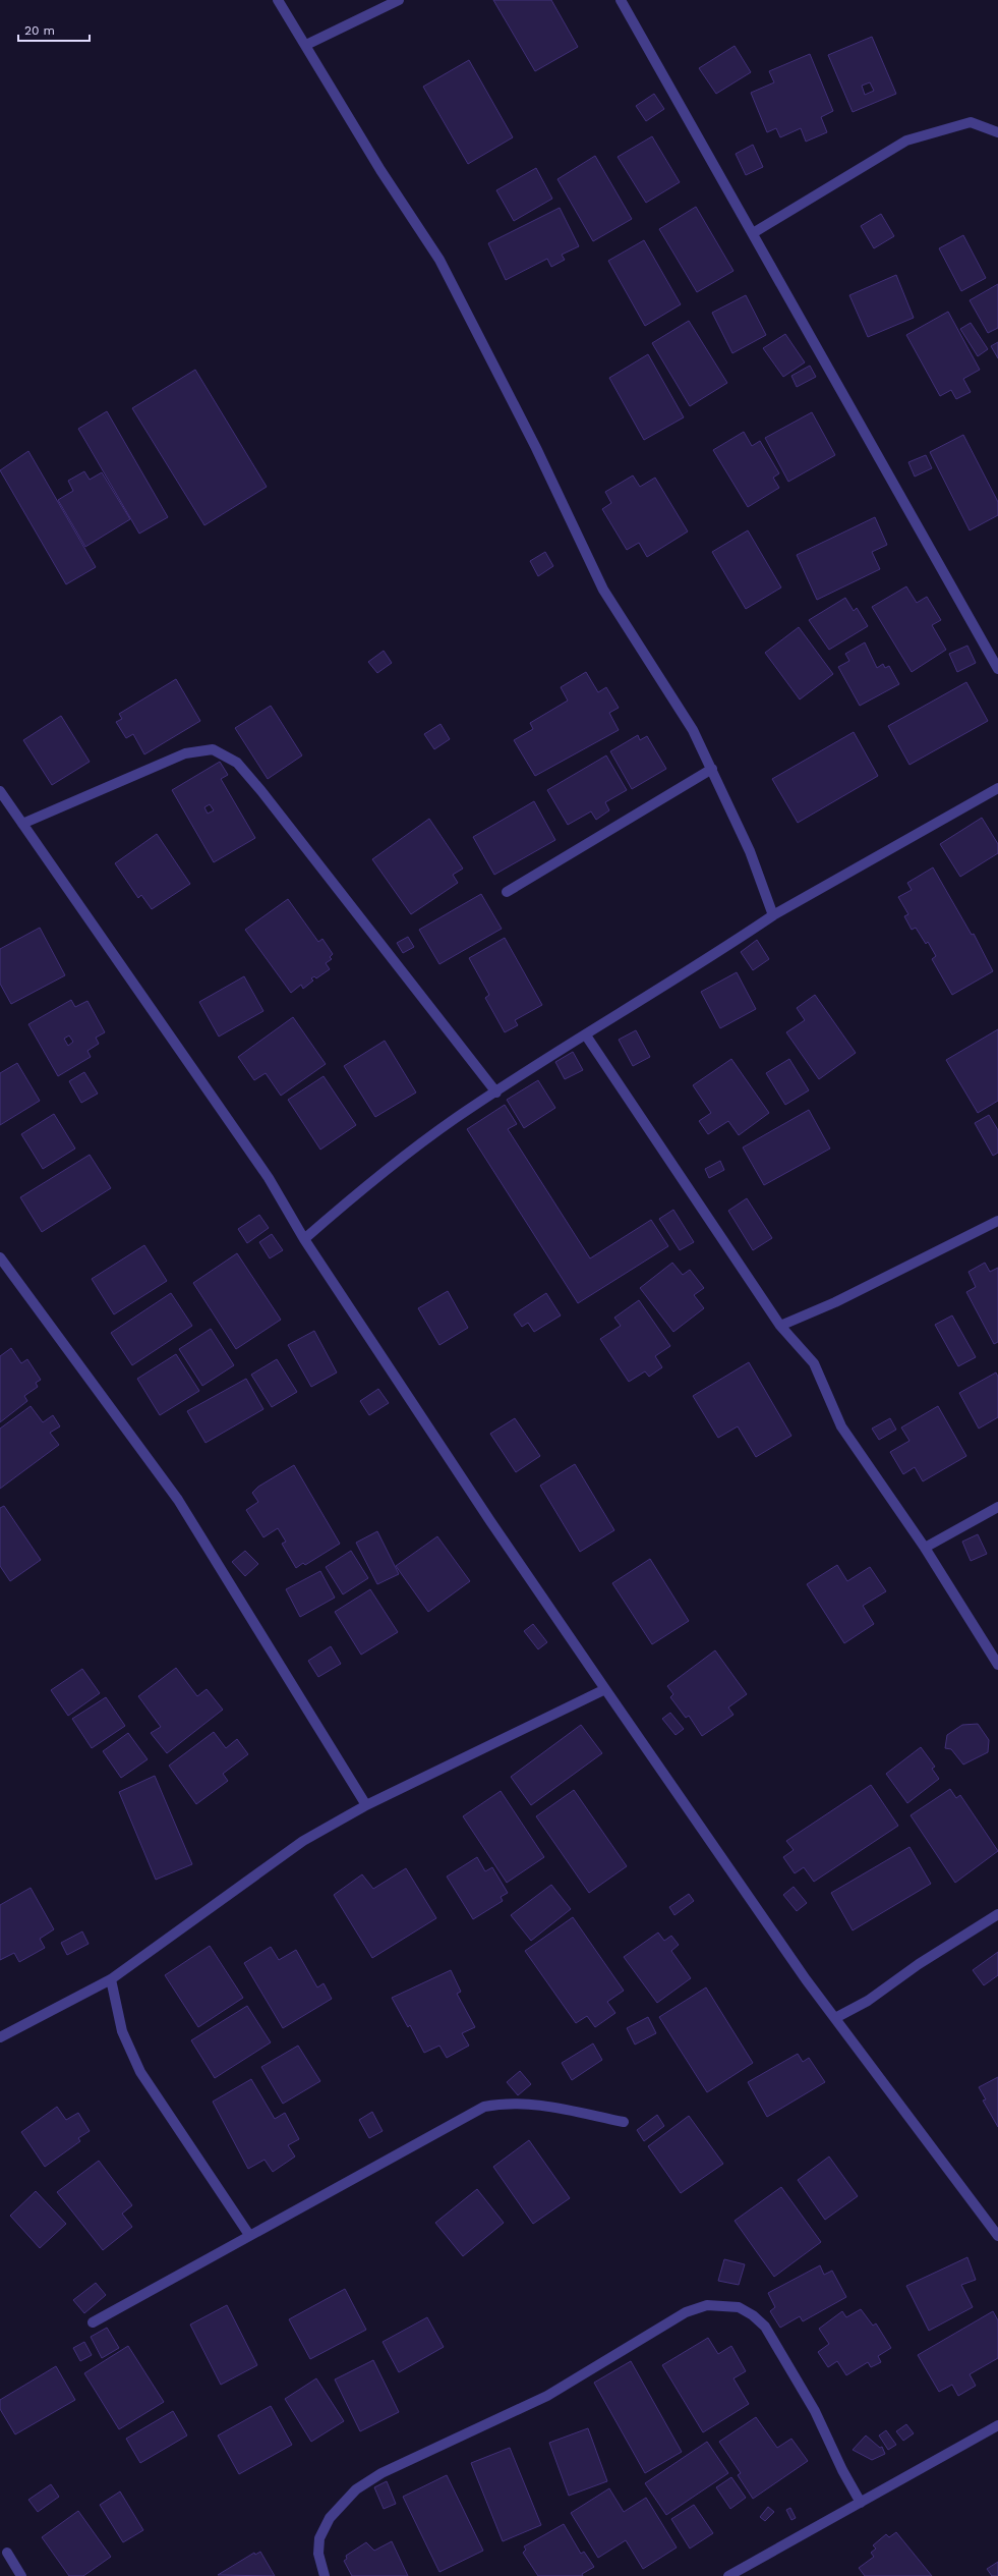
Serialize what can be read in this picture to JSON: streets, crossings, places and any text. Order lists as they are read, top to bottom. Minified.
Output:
{"scale_bar":"20 m"}
